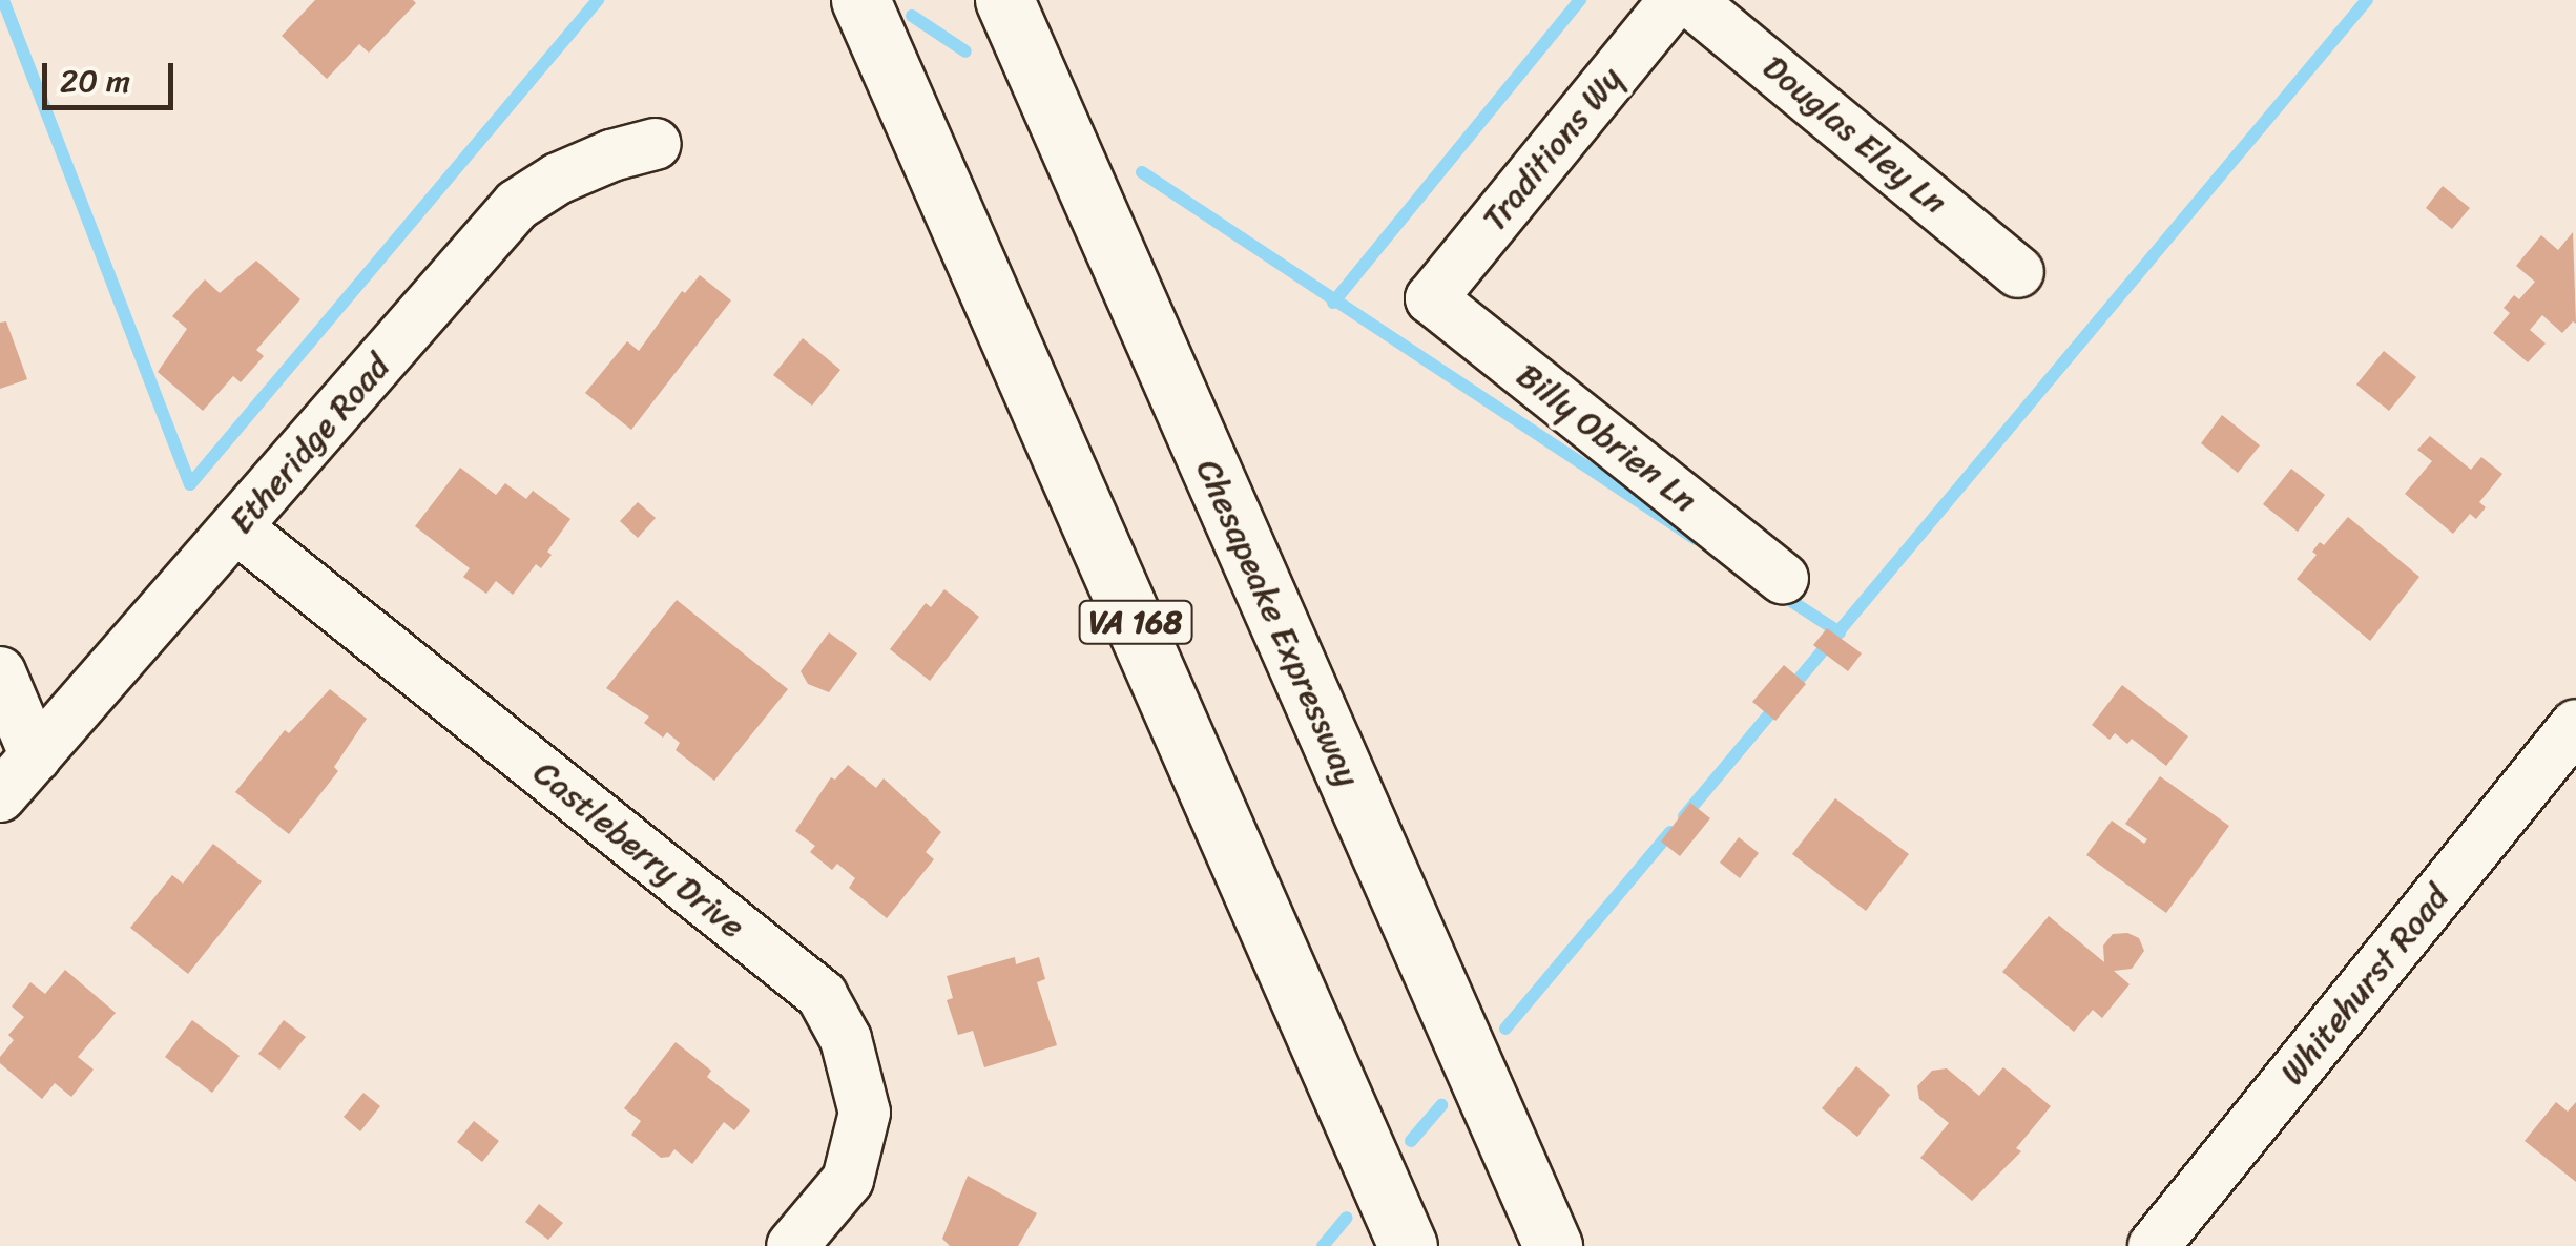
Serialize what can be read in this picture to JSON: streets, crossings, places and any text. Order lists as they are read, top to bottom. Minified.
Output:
{"streets":{"highway":["VA 168","Chesapeake Expressway"],"street":["Douglas Eley Ln","Traditions Wy","Billy Obrien Ln","Etheridge Road","Castleberry Drive","Whitehurst Road"]},"crossings":[["Traditions Wy","Billy Obrien Ln"],["Etheridge Road","Castleberry Drive"]],"scale_bar":"20 m"}
